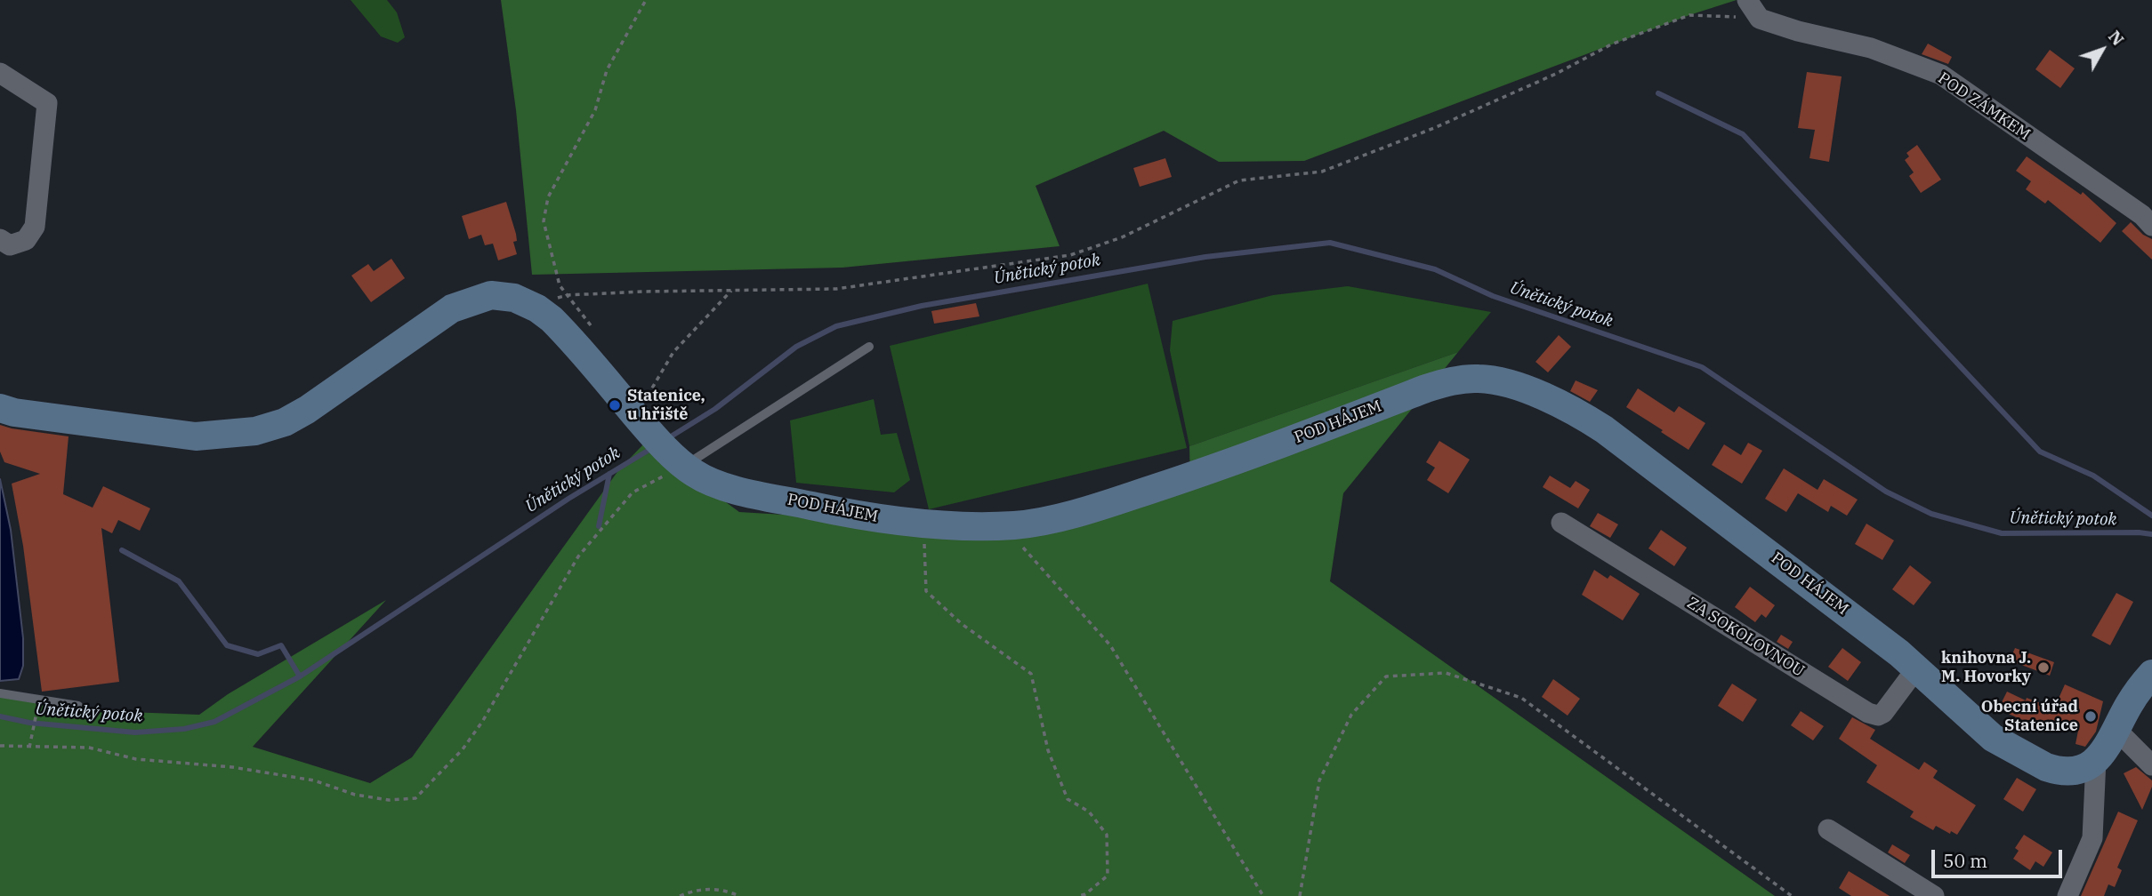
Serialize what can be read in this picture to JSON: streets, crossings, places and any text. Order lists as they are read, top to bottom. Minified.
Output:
{"streets":{"street":["POD ZÁMKEM","POD HÁJEM","ZA SOKOLOVNOU"]},"crossings":[["POD HÁJEM","ZA SOKOLOVNOU"]],"water":["Únětický potok"],"places":["Statenice, u hřiště","knihovna J. M. Hovorky","Obecní úřad Statenice"],"scale_bar":"50 m","north":"top right"}
